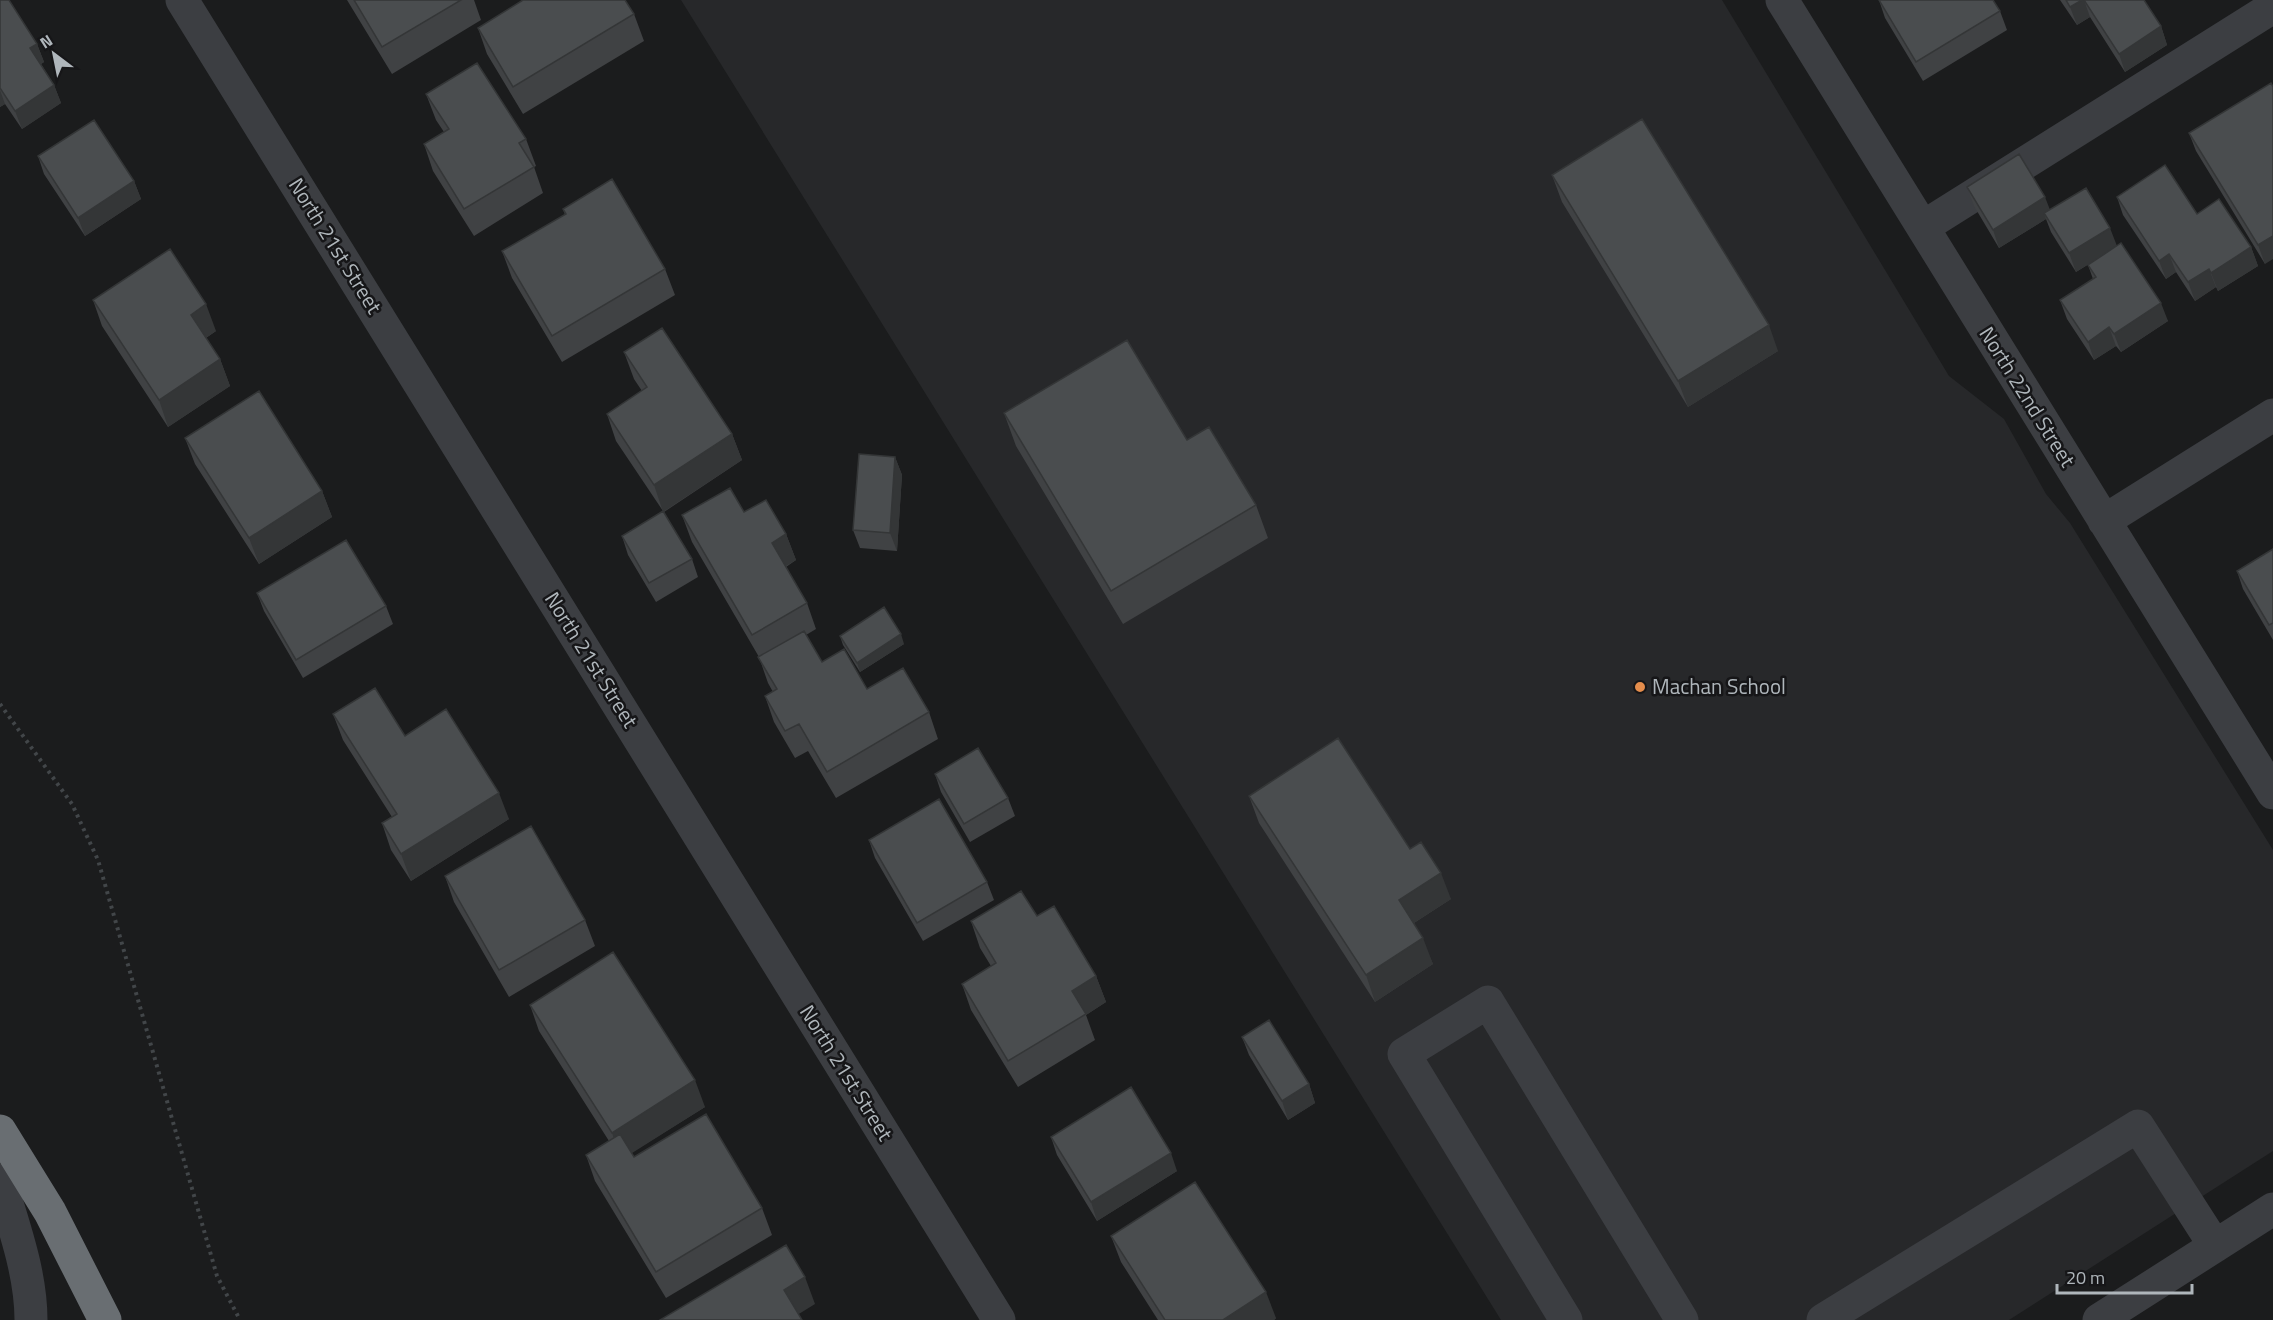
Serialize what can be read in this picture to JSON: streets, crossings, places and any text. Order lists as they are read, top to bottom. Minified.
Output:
{"streets":{"street":["North 21st Street","North 22nd Street"]},"places":["Machan School"],"scale_bar":"20 m","north":"top left"}
